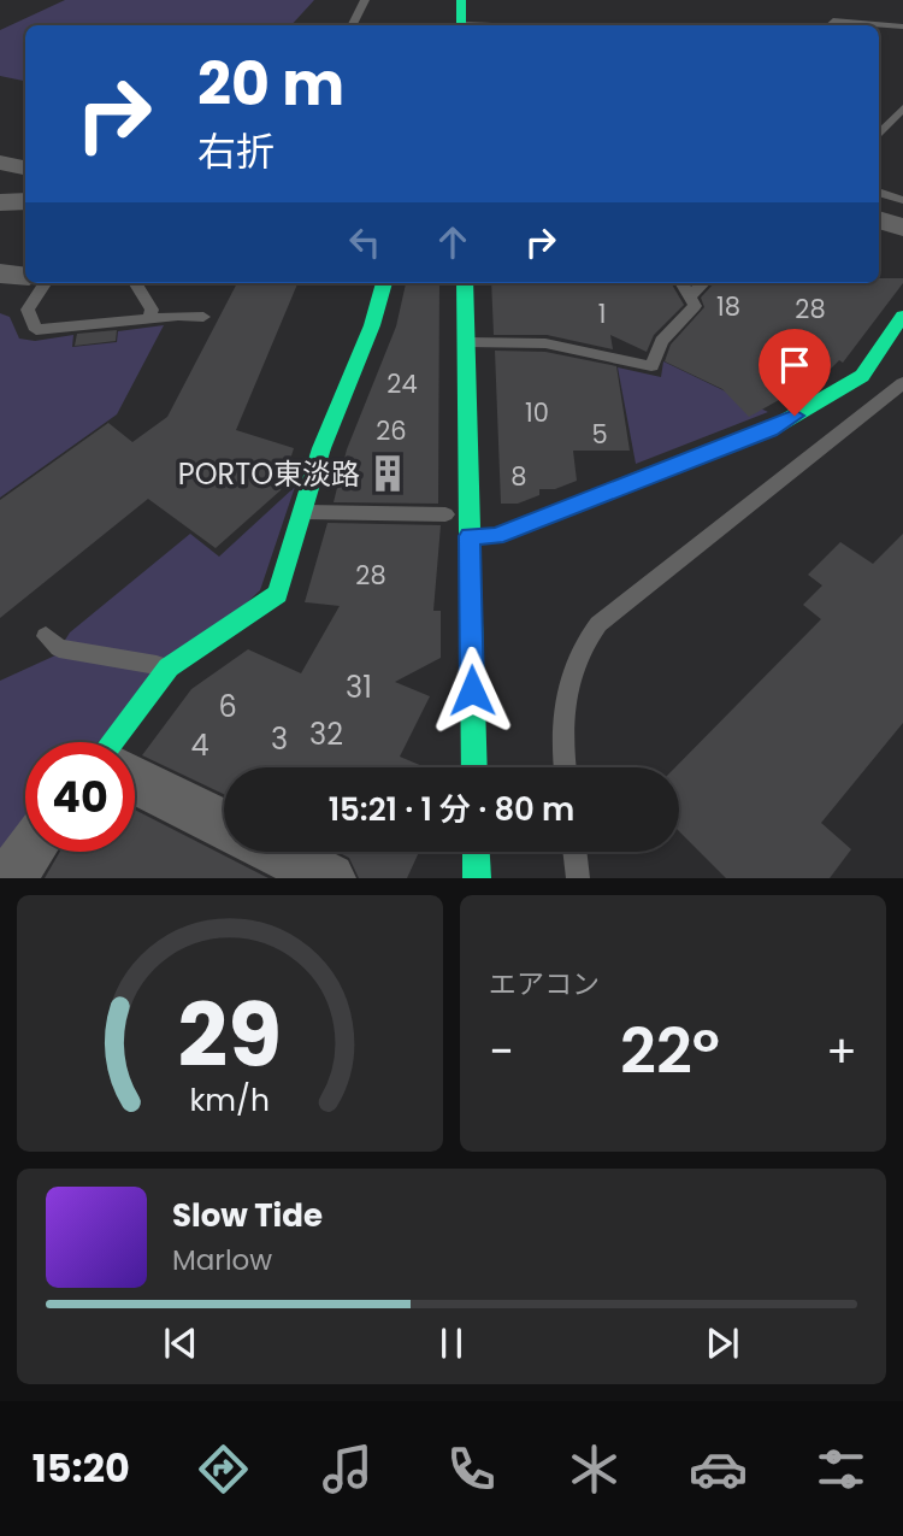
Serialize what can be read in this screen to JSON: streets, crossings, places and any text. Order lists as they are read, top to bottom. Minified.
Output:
{"places":{"building":["PORTO東淡路"]},"house_numbers":["18","28","1","24","10","26","5","8","28","31","6","32","3","4"],"page":{"turn":["20 m","右折"],"limit":"40","trip":"15:21 · 1 分 · 80 m","tile":"エアコン","heat":["−","22°","+"],"song":["Slow Tide","Marlow"],"tabs":"15:20","gauge":["29","km/h"]}}
